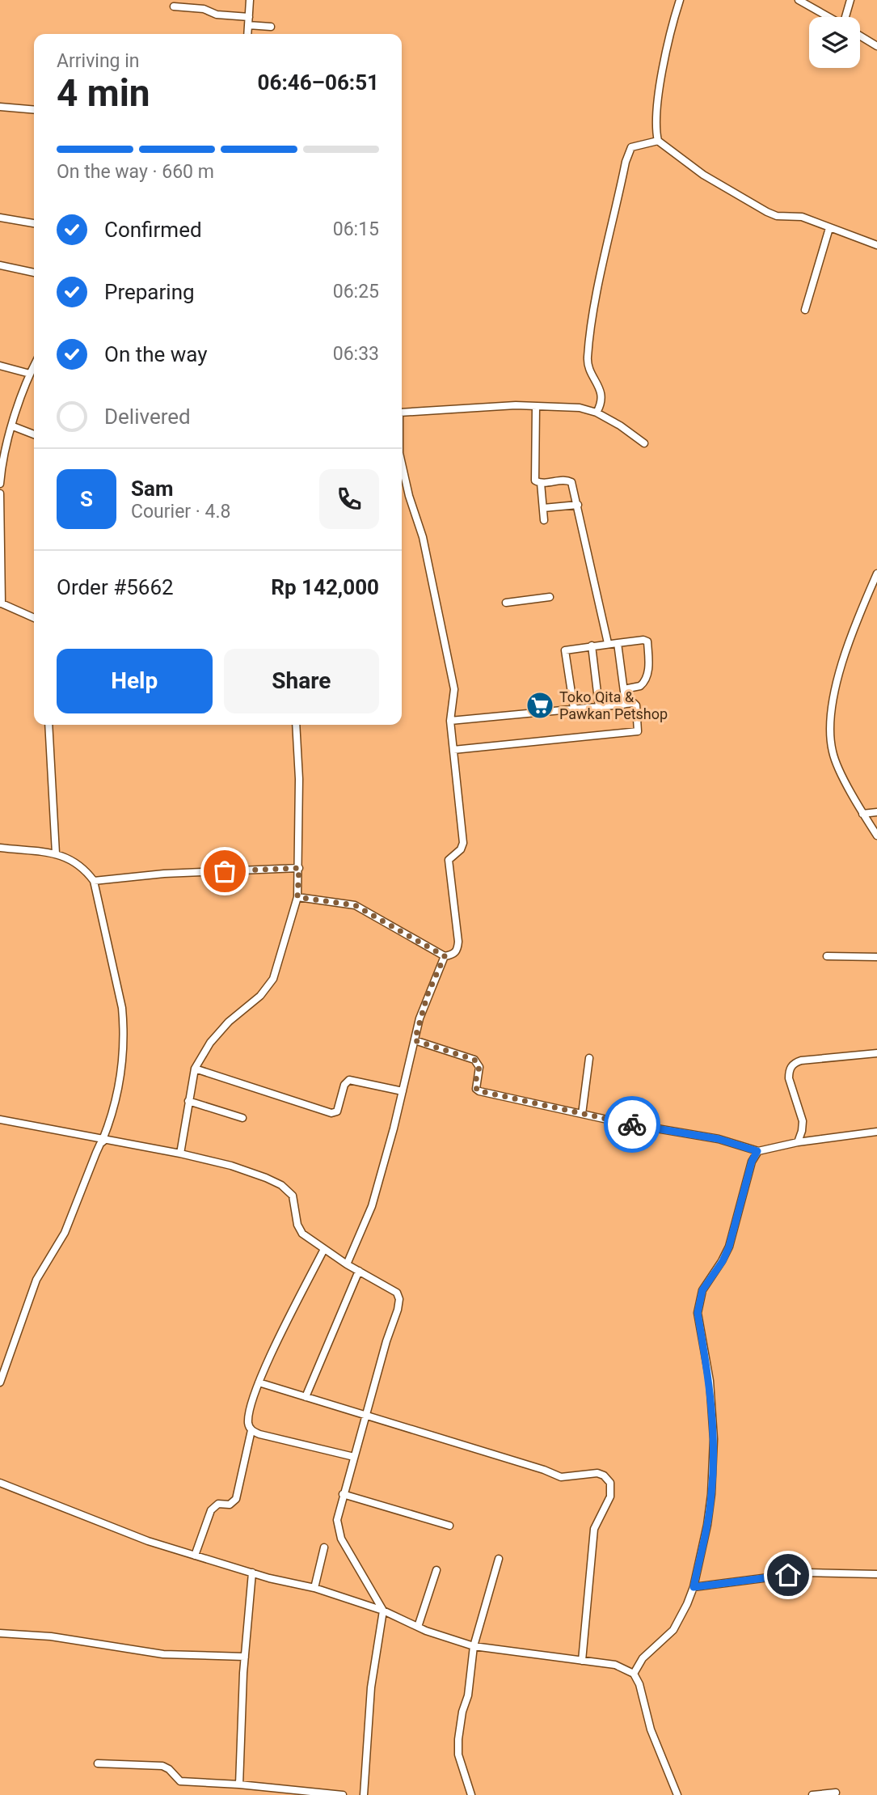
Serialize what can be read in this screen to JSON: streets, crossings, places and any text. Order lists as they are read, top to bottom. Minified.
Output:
{"places":{"supermarket":["Toko Qita & Pawkan Petshop"]},"page":{"heading":["4 min","Arriving in","06:46–06:51"],"panel":["Sam","Courier · 4.8","Order #5662","Rp 142,000"],"bar":"On the way · 660 m","list":[["Confirmed","06:15"],["Preparing","06:25"],["On the way","06:33"],"Delivered"],"round":"S","buttons":["Help","Share"]}}
